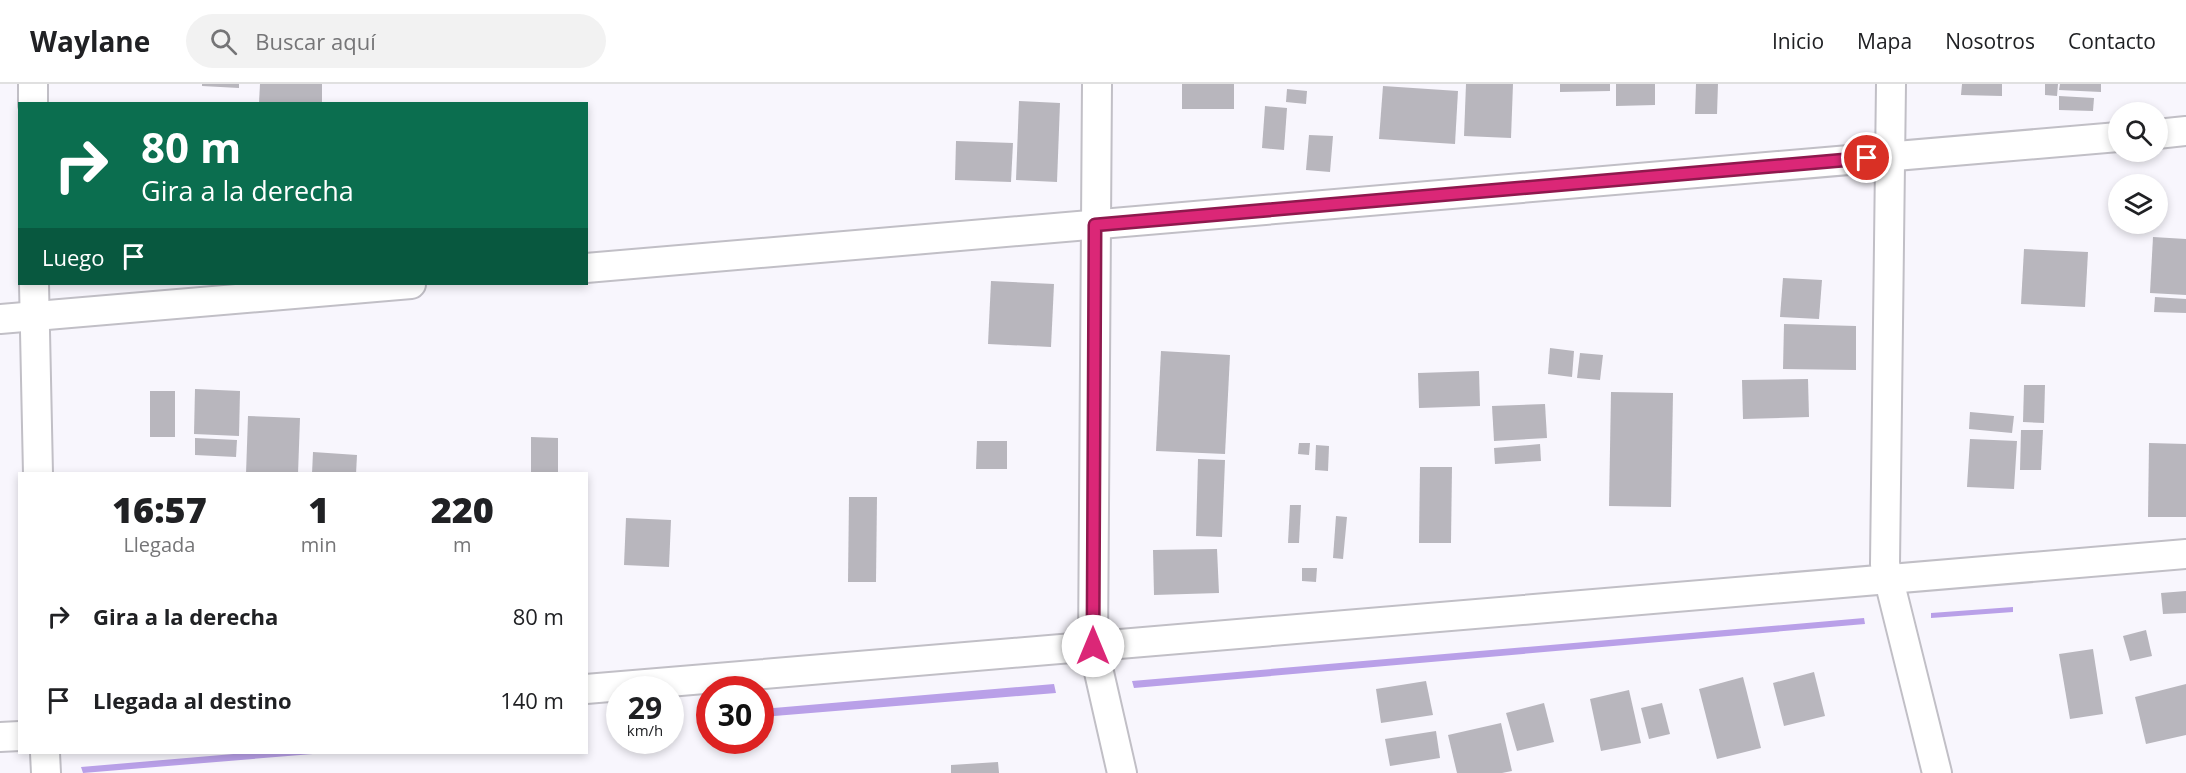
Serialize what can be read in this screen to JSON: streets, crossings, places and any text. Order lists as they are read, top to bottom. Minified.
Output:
{"page":{"header":"Waylane","search":"Buscar aquí","nav":["Inicio","Mapa","Nosotros","Contacto"],"turn":["80 m","Gira a la derecha"],"then":"Luego","eta":["16:57","Llegada","1","min","220","m"],"list":[{"name":"Gira a la derecha","value":"80 m"},{"name":"Llegada al destino","value":"140 m"}],"speed":"29 km/h","limit":"30"}}
